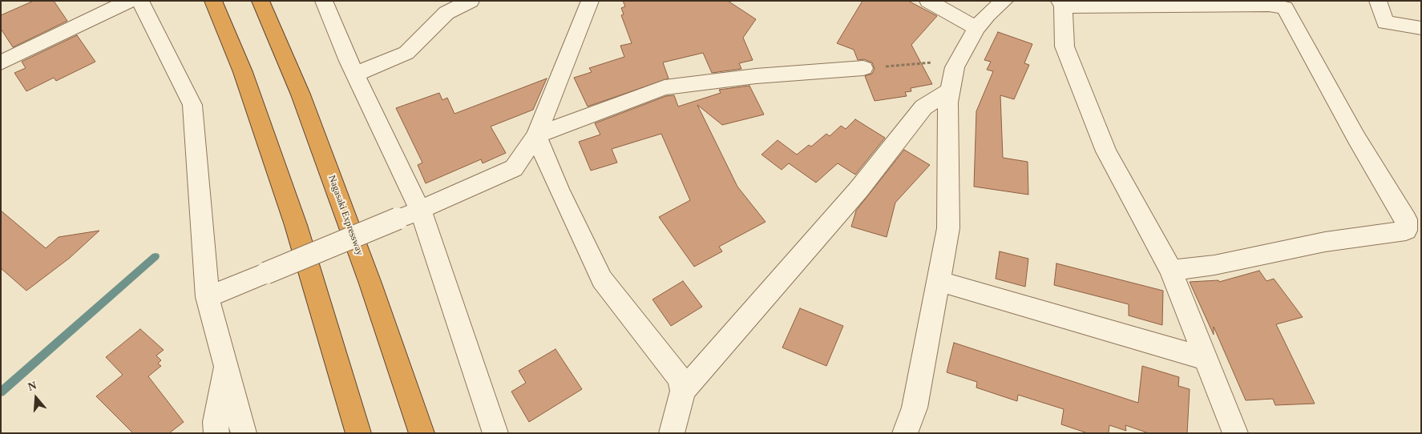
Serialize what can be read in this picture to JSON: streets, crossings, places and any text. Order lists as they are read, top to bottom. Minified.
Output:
{"streets":{"highway":["Nagasaki Expressway"]},"north":"top"}
